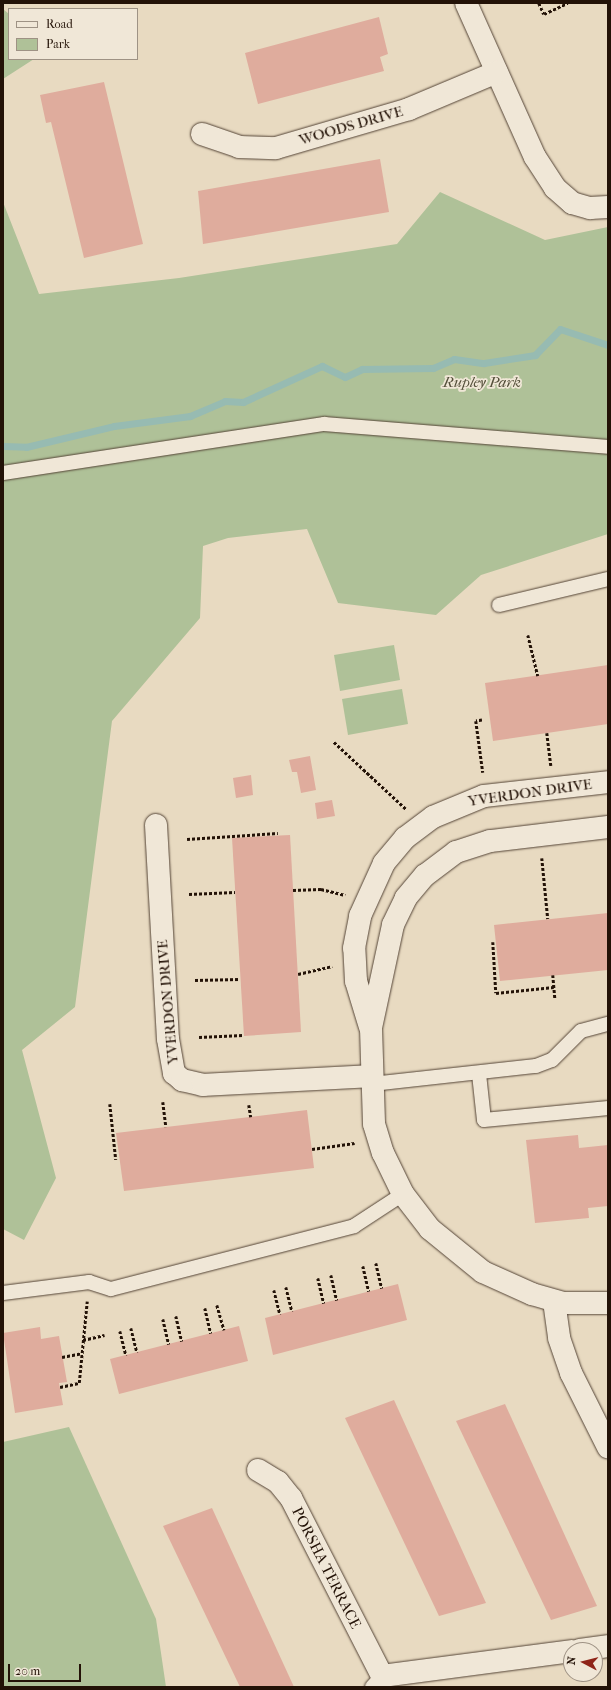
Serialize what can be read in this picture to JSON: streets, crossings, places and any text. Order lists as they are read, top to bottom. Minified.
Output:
{"streets":{"street":["WOODS DRIVE","YVERDON DRIVE","PORSHA TERRACE"]},"parks":["Rupley Park"],"legend":["Road","Park"],"scale_bar":"20 m","north":"left"}
